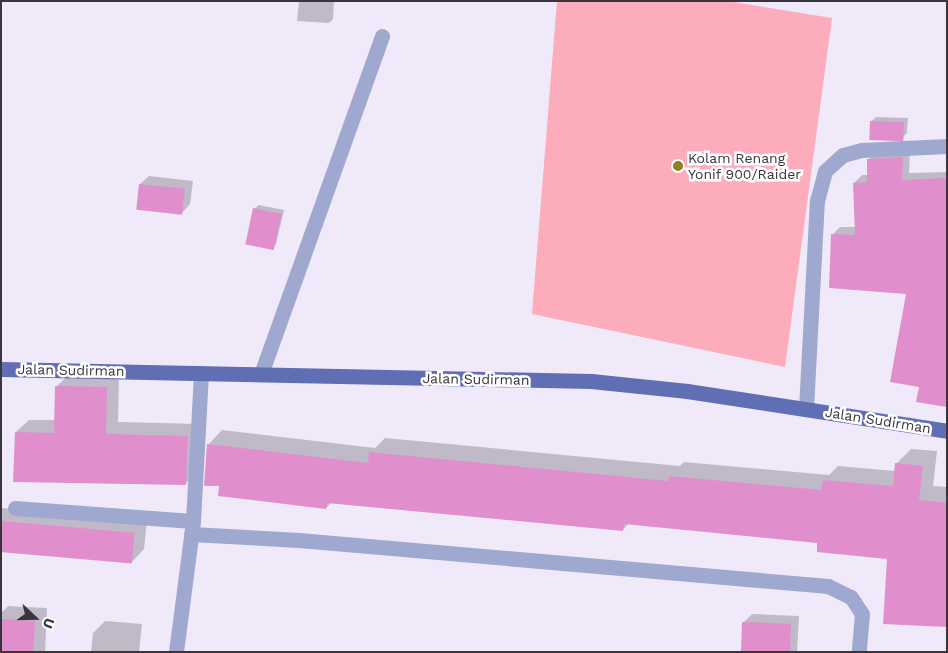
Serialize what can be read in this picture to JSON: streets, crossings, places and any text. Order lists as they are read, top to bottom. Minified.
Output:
{"streets":{"main road":["Jalan Sudirman"]},"places":["Kolam Renang Yonif 900/Raider"],"north":"right"}
